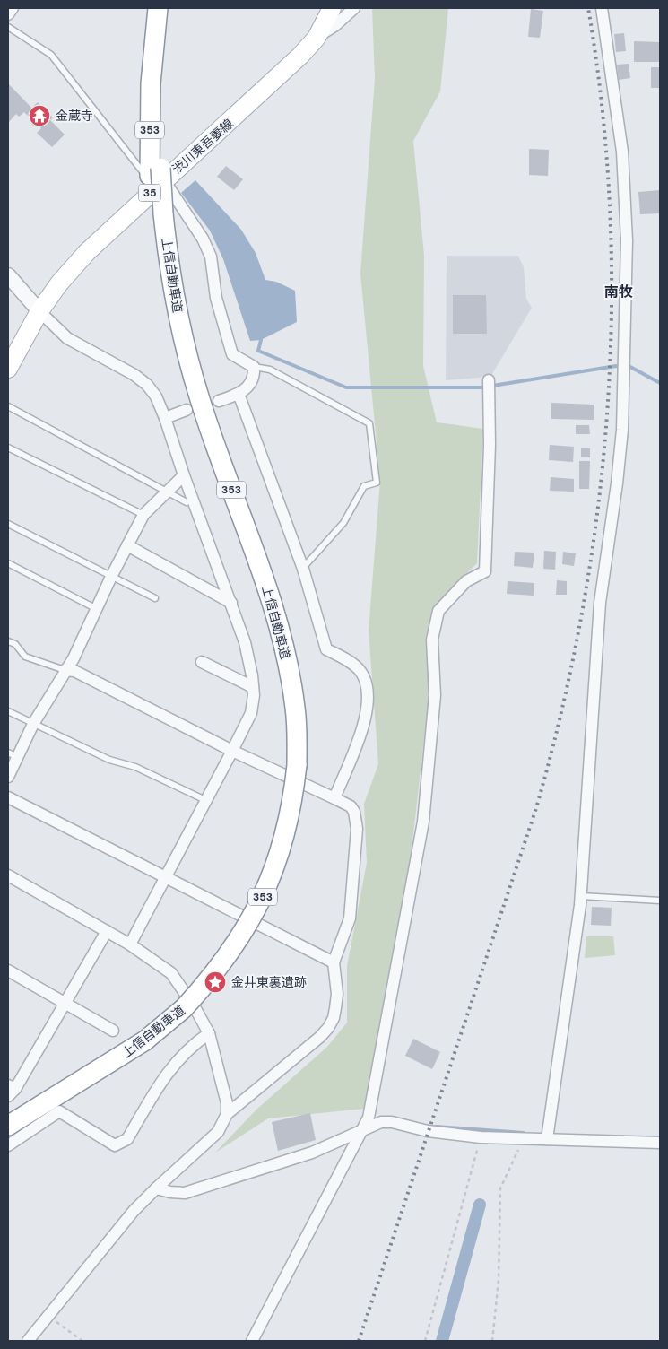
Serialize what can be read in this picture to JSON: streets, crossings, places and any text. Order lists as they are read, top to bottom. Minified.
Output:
{"streets":{"highway":["353","上信自動車道"],"main road":["渋川東吾妻線","35"]},"districts":["南牧"],"places":{"temple":["金蔵寺"],"place":["金井東裏遺跡"]}}
